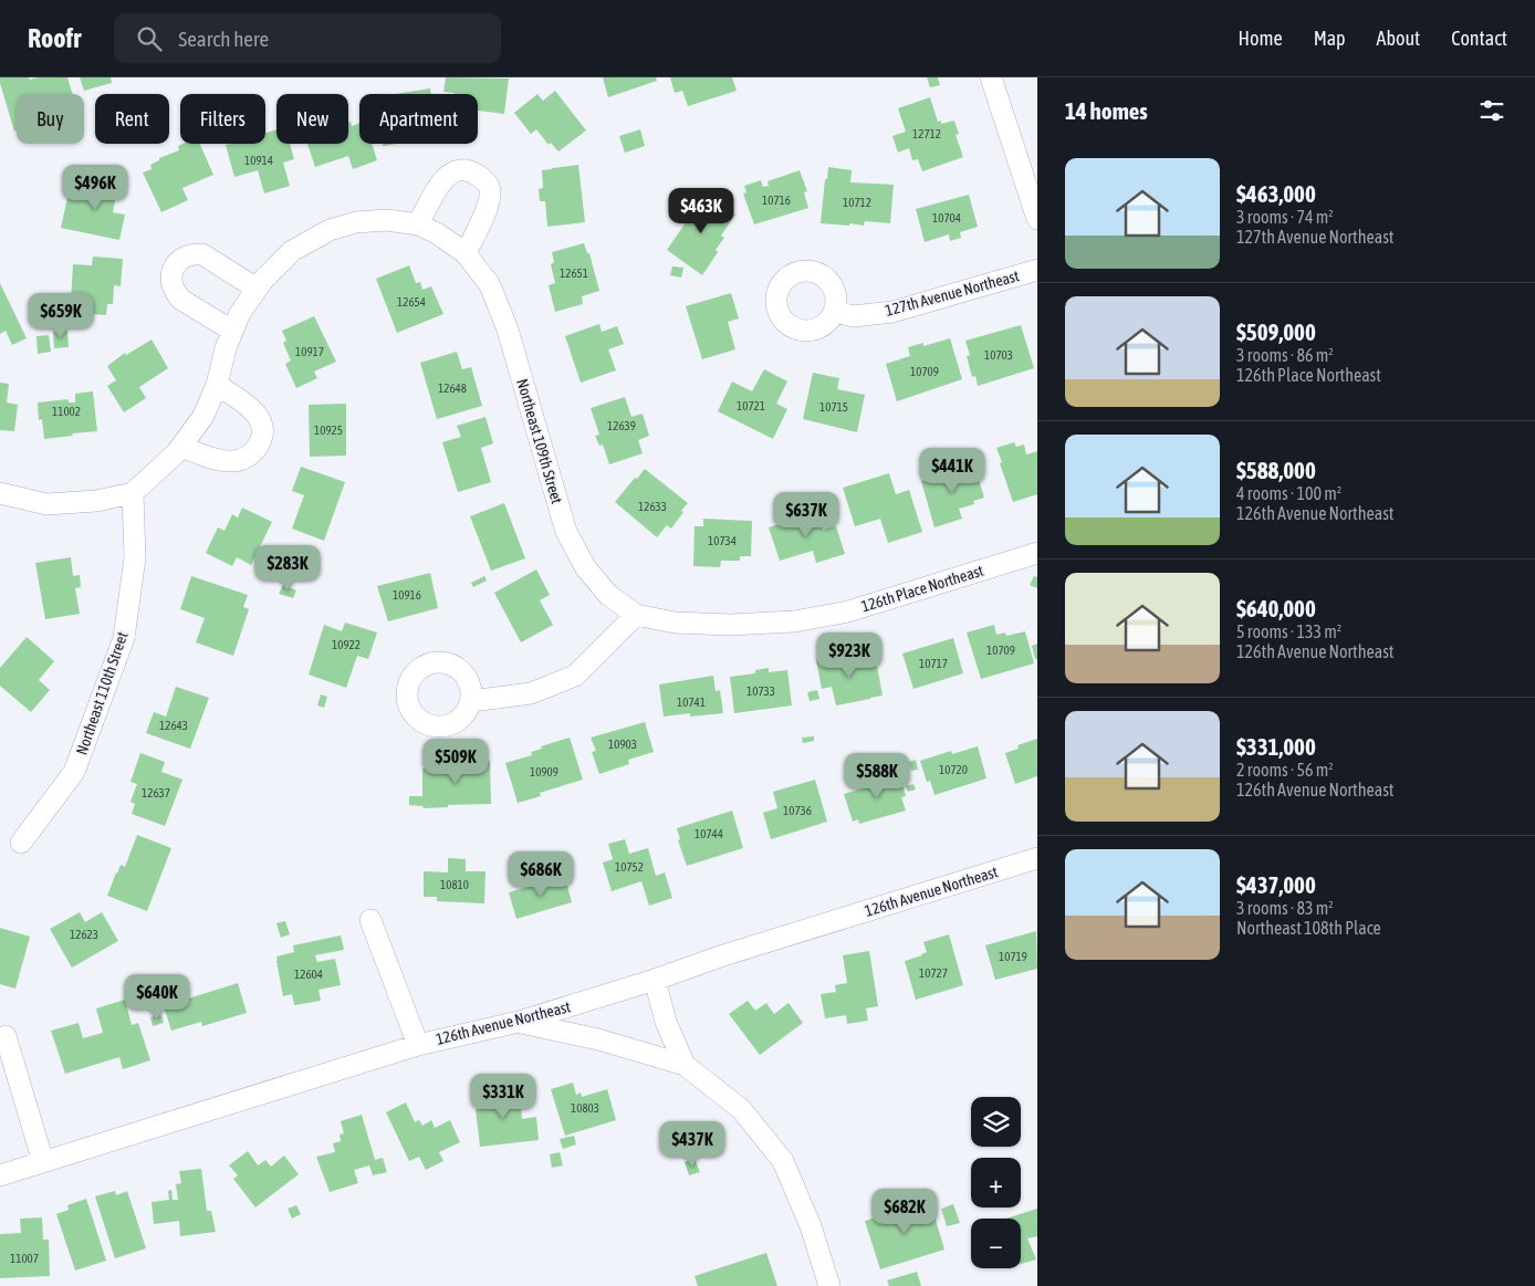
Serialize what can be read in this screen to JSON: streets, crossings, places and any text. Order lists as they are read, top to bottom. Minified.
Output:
{"streets":{"street":["127th Avenue Northeast","Northeast 109th Street","126th Place Northeast","Northeast 110th Street","126th Avenue Northeast"]},"crossings":[["Northeast 109th Street","126th Place Northeast"],["Northeast 109th Street","Northeast 110th Street"]],"house_numbers":["12712","10914","10716","10712","10704","12651","12654","10917","10703","10709","12648","10721","10715","11002","12639","10925","12633","10734","10916","10922","10709","10717","10733","10741","12643","10903","10720","10909","12637","10736","10744","10752","10810","12623","10719","10727","12604","10803","11007"],"page":{"header":"Roofr","search":"Search here","nav":["Home","Map","About","Contact"],"heading":"14 homes","chip":["Buy","Rent","Filters","New","Apartment"],"list":[{"name":"$463,000","note":"3 rooms · 74 m² · 127th Avenue Northeast"},{"name":"$509,000","note":"3 rooms · 86 m² · 126th Place Northeast"},{"name":"$588,000","note":"4 rooms · 100 m² · 126th Avenue Northeast"},{"name":"$640,000","note":"5 rooms · 133 m² · 126th Avenue Northeast"},{"name":"$331,000","note":"2 rooms · 56 m² · 126th Avenue Northeast"},{"name":"$437,000","note":"3 rooms · 83 m² · Northeast 108th Place"}],"price":["$496K","$463K","$659K","$441K","$637K","$283K","$923K","$509K","$588K","$686K","$640K","$331K","$437K","$682K"],"map_buttons":["+","−"]}}
